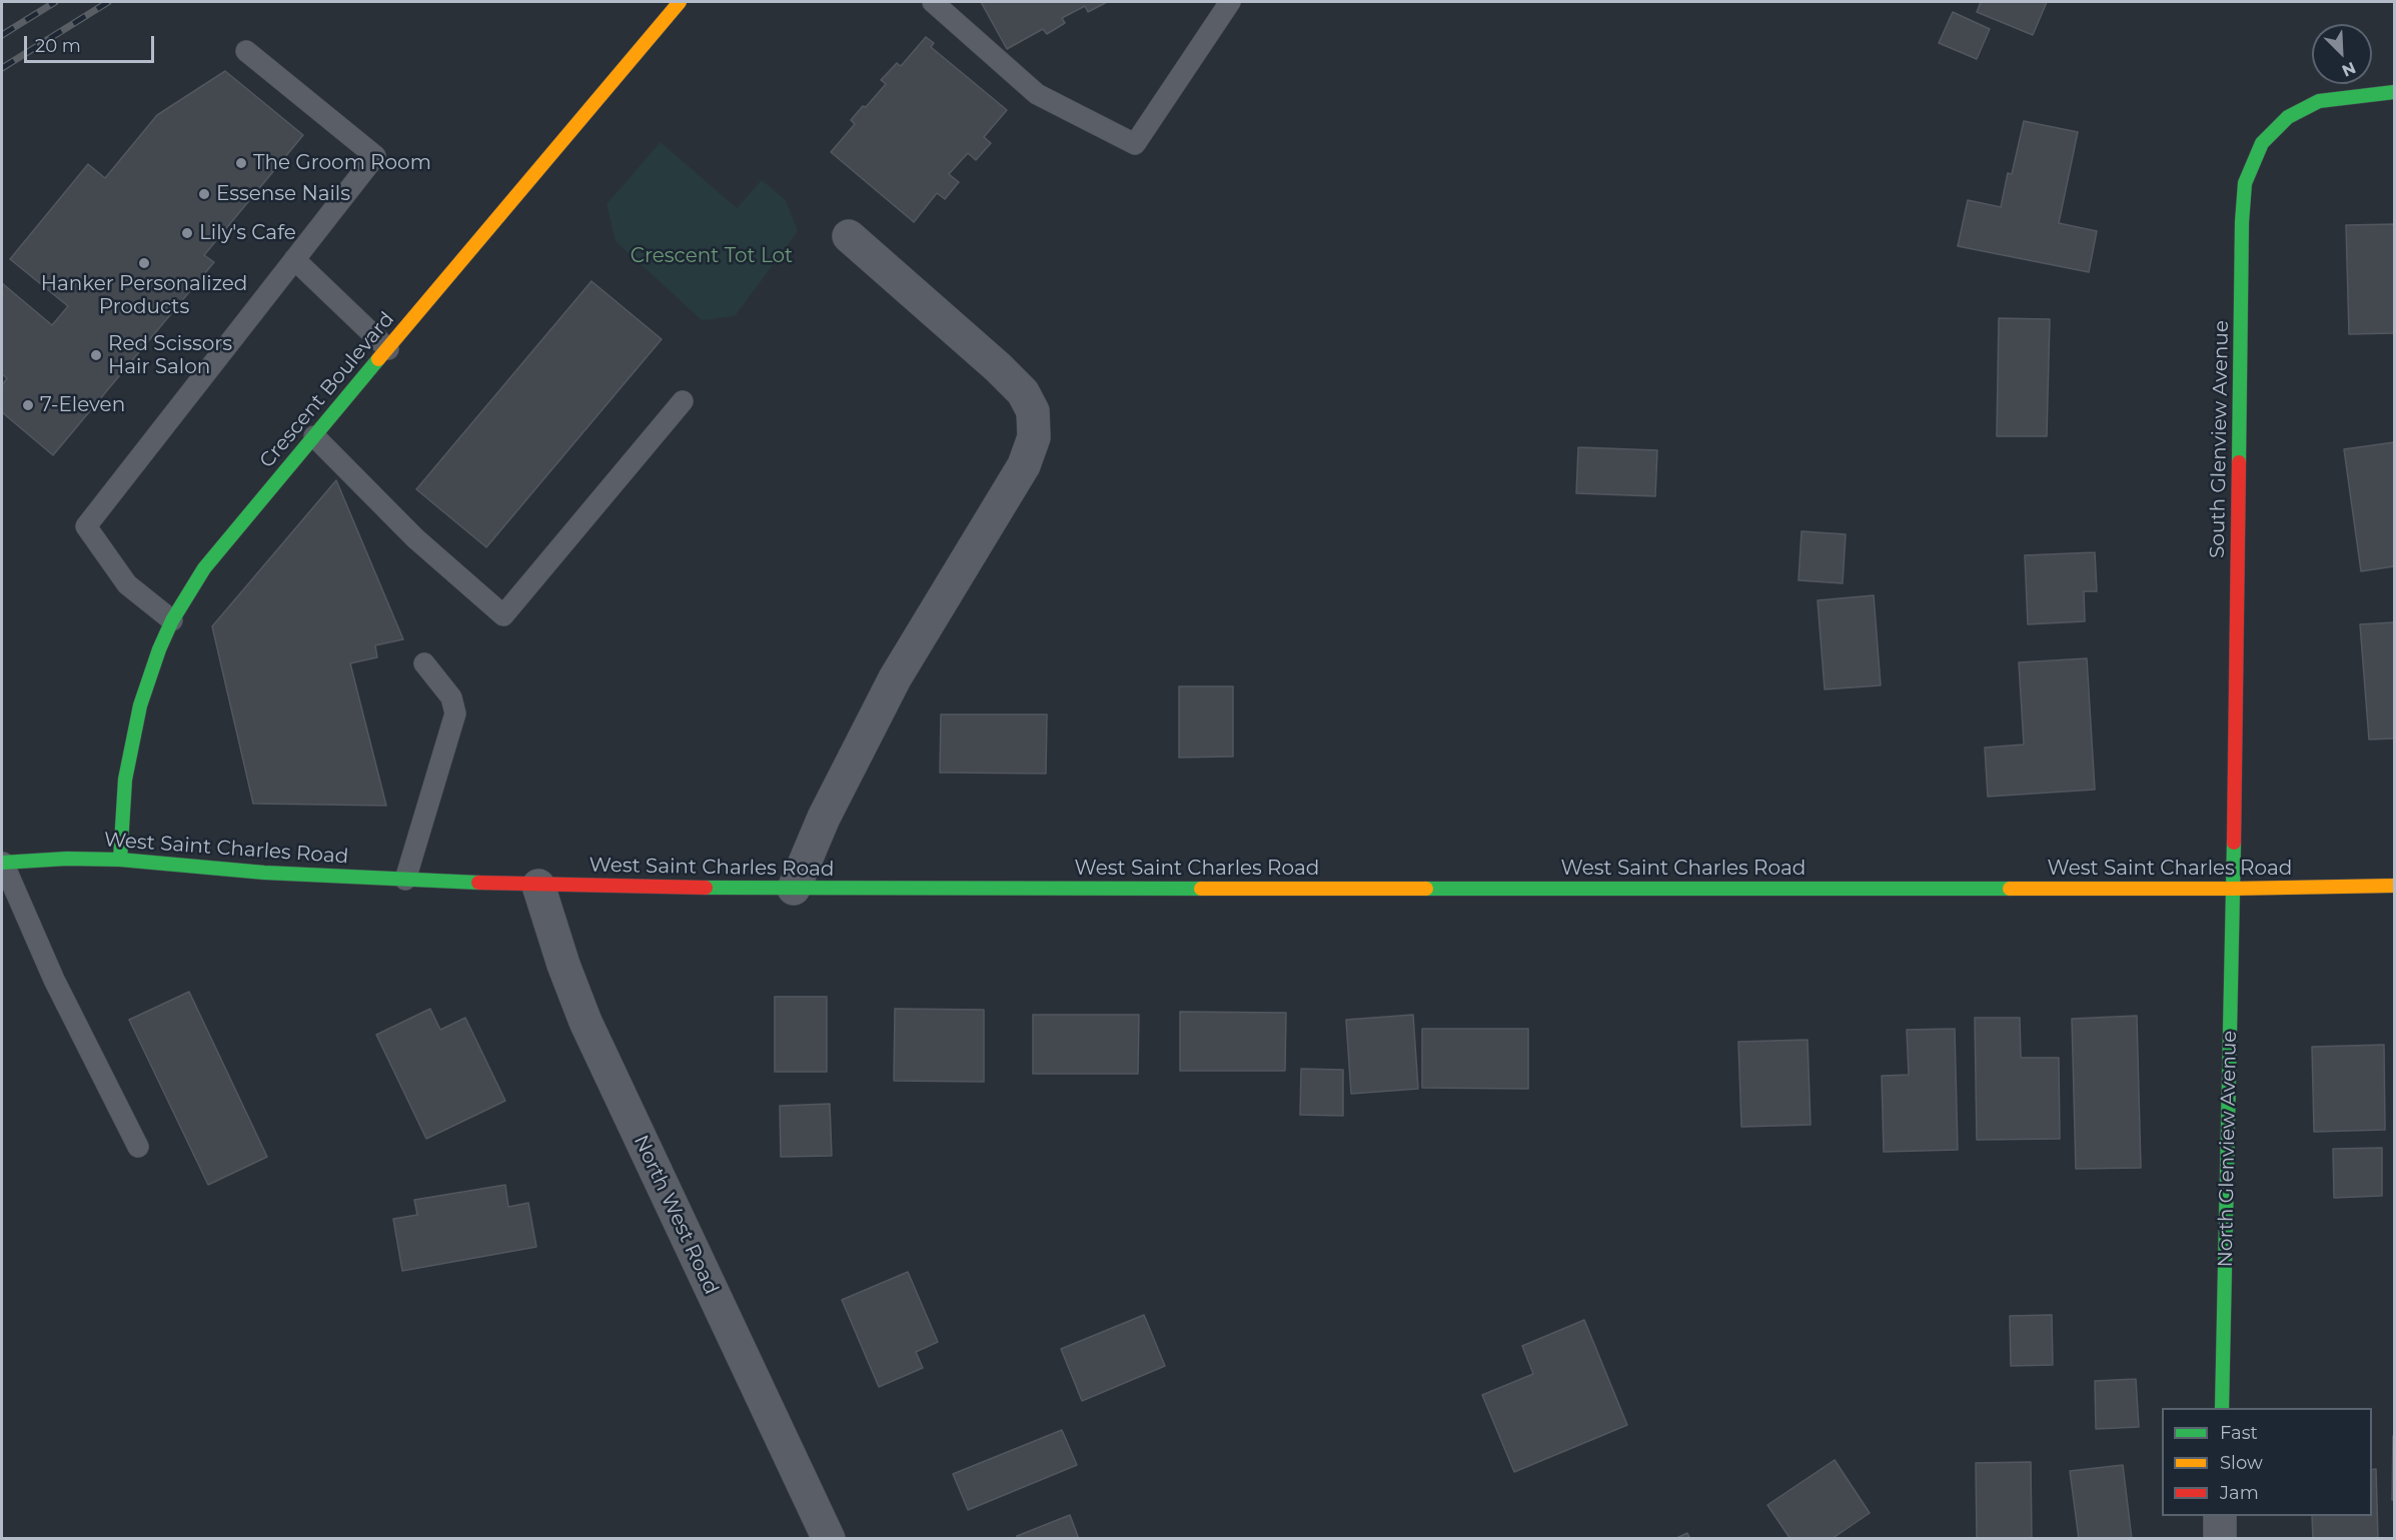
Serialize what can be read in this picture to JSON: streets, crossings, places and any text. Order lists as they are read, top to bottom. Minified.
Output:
{"streets":{"main road":["Crescent Boulevard","South Glenview Avenue","West Saint Charles Road","North Glenview Avenue"],"street":["North West Road"]},"crossings":[["Crescent Boulevard","West Saint Charles Road"],["South Glenview Avenue","West Saint Charles Road"],["South Glenview Avenue","North Glenview Avenue"],["West Saint Charles Road","North Glenview Avenue"],["West Saint Charles Road","North West Road"]],"parks":["Crescent Tot Lot"],"places":["The Groom Room","Essense Nails","Lily's Cafe","Hanker Personalized Products","Red Scissors Hair Salon","7-Eleven"],"legend":["Fast","Slow","Jam"],"scale_bar":"20 m","north":"bottom right"}
